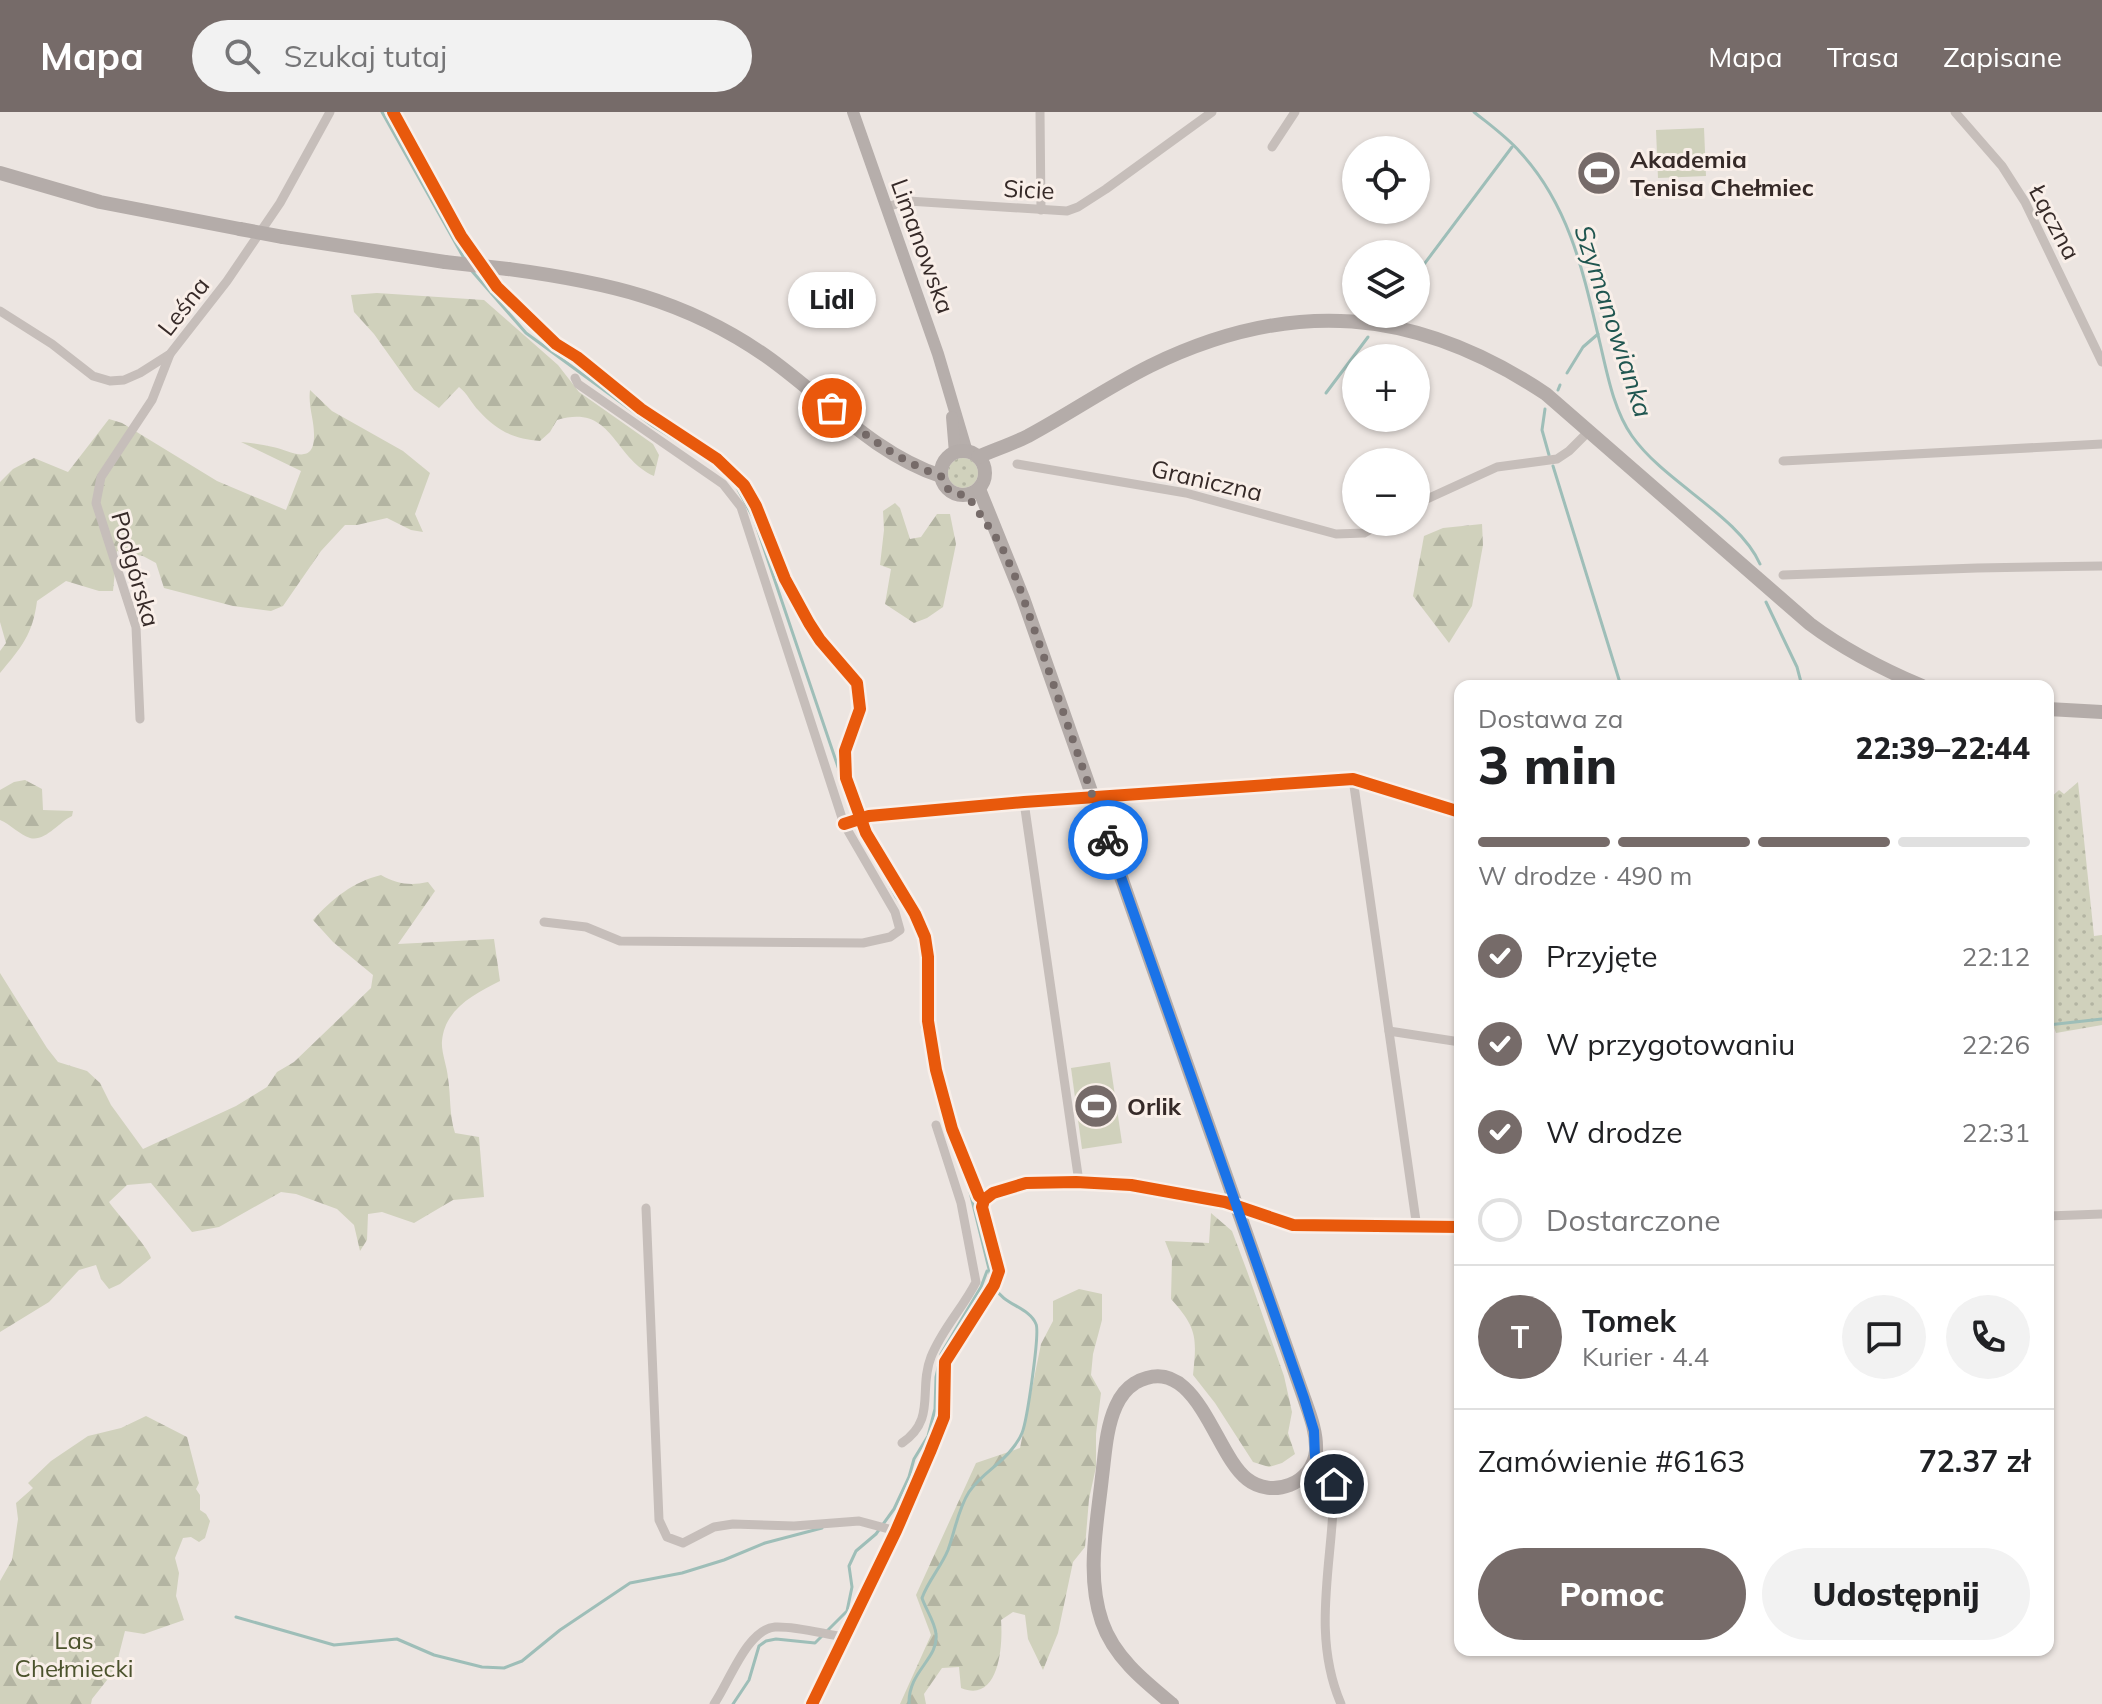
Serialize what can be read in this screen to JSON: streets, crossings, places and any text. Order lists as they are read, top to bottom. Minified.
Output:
{"streets":{"main road":["Limanowska"],"street":["Sicie","Łączna","Leśna","Graniczna","Podgórska"]},"crossings":[["Sicie","Limanowska"],["Leśna","Podgórska"]],"water":["Szymanowianka"],"parks":["Las Chełmiecki"],"places":{"sports":["Akademia Tenisa Chełmiec","Orlik"],"other":["Lidl"]},"page":{"header":"Mapa","search":"Szukaj tutaj","nav":["Mapa","Trasa","Zapisane"],"map_buttons":["+","−"],"bubble":"Lidl","heading":["3 min","Dostawa za","22:39–22:44"],"panel":["Tomek","Kurier · 4.4","Zamówienie #6163","72.37 zł"],"bar":"W drodze · 490 m","list":[["Przyjęte","22:12"],["W przygotowaniu","22:26"],["W drodze","22:31"],"Dostarczone"],"round":"T","buttons":["Pomoc","Udostępnij"]}}
